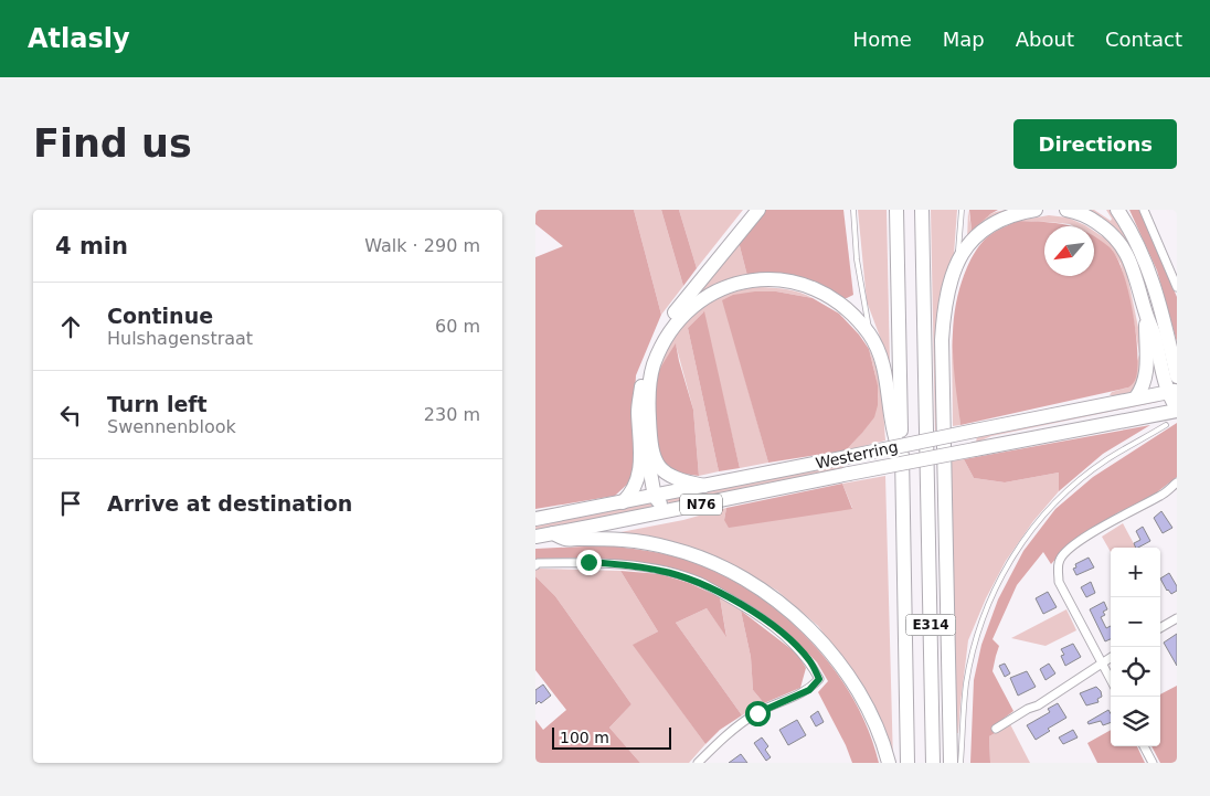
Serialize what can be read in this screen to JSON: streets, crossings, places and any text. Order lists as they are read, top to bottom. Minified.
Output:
{"streets":{"highway":["Westerring","N76","E314"]},"scale_bar":"100 m","north":"bottom left","page":{"header":"Atlasly","nav":["Home","Map","About","Contact"],"buttons":"Directions","title":"Find us","heading":["4 min","Walk · 290 m"],"list":[["Continue","Hulshagenstraat","60 m"],["Turn left","Swennenblook","230 m"],"Arrive at destination"],"map_buttons":["+","−"],"scale":"100 m"}}
